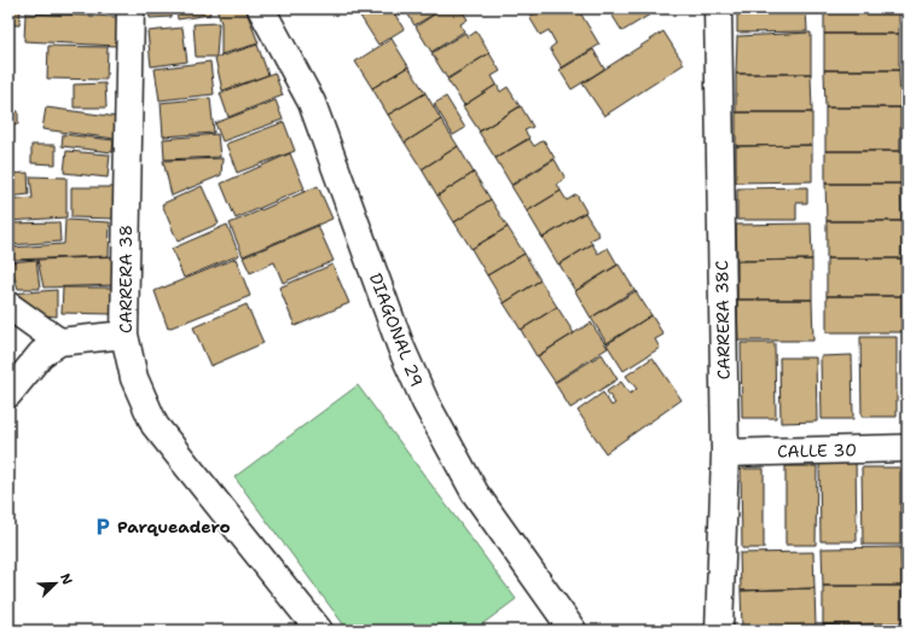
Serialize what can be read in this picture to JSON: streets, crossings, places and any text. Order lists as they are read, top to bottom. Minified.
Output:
{"streets":{"street":["CARRERA 38","CARRERA 38C","DIAGONAL 29","CALLE 30"]},"crossings":[["CARRERA 38C","CALLE 30"]],"places":{"parking":["Parqueadero"]},"north":"top right"}
